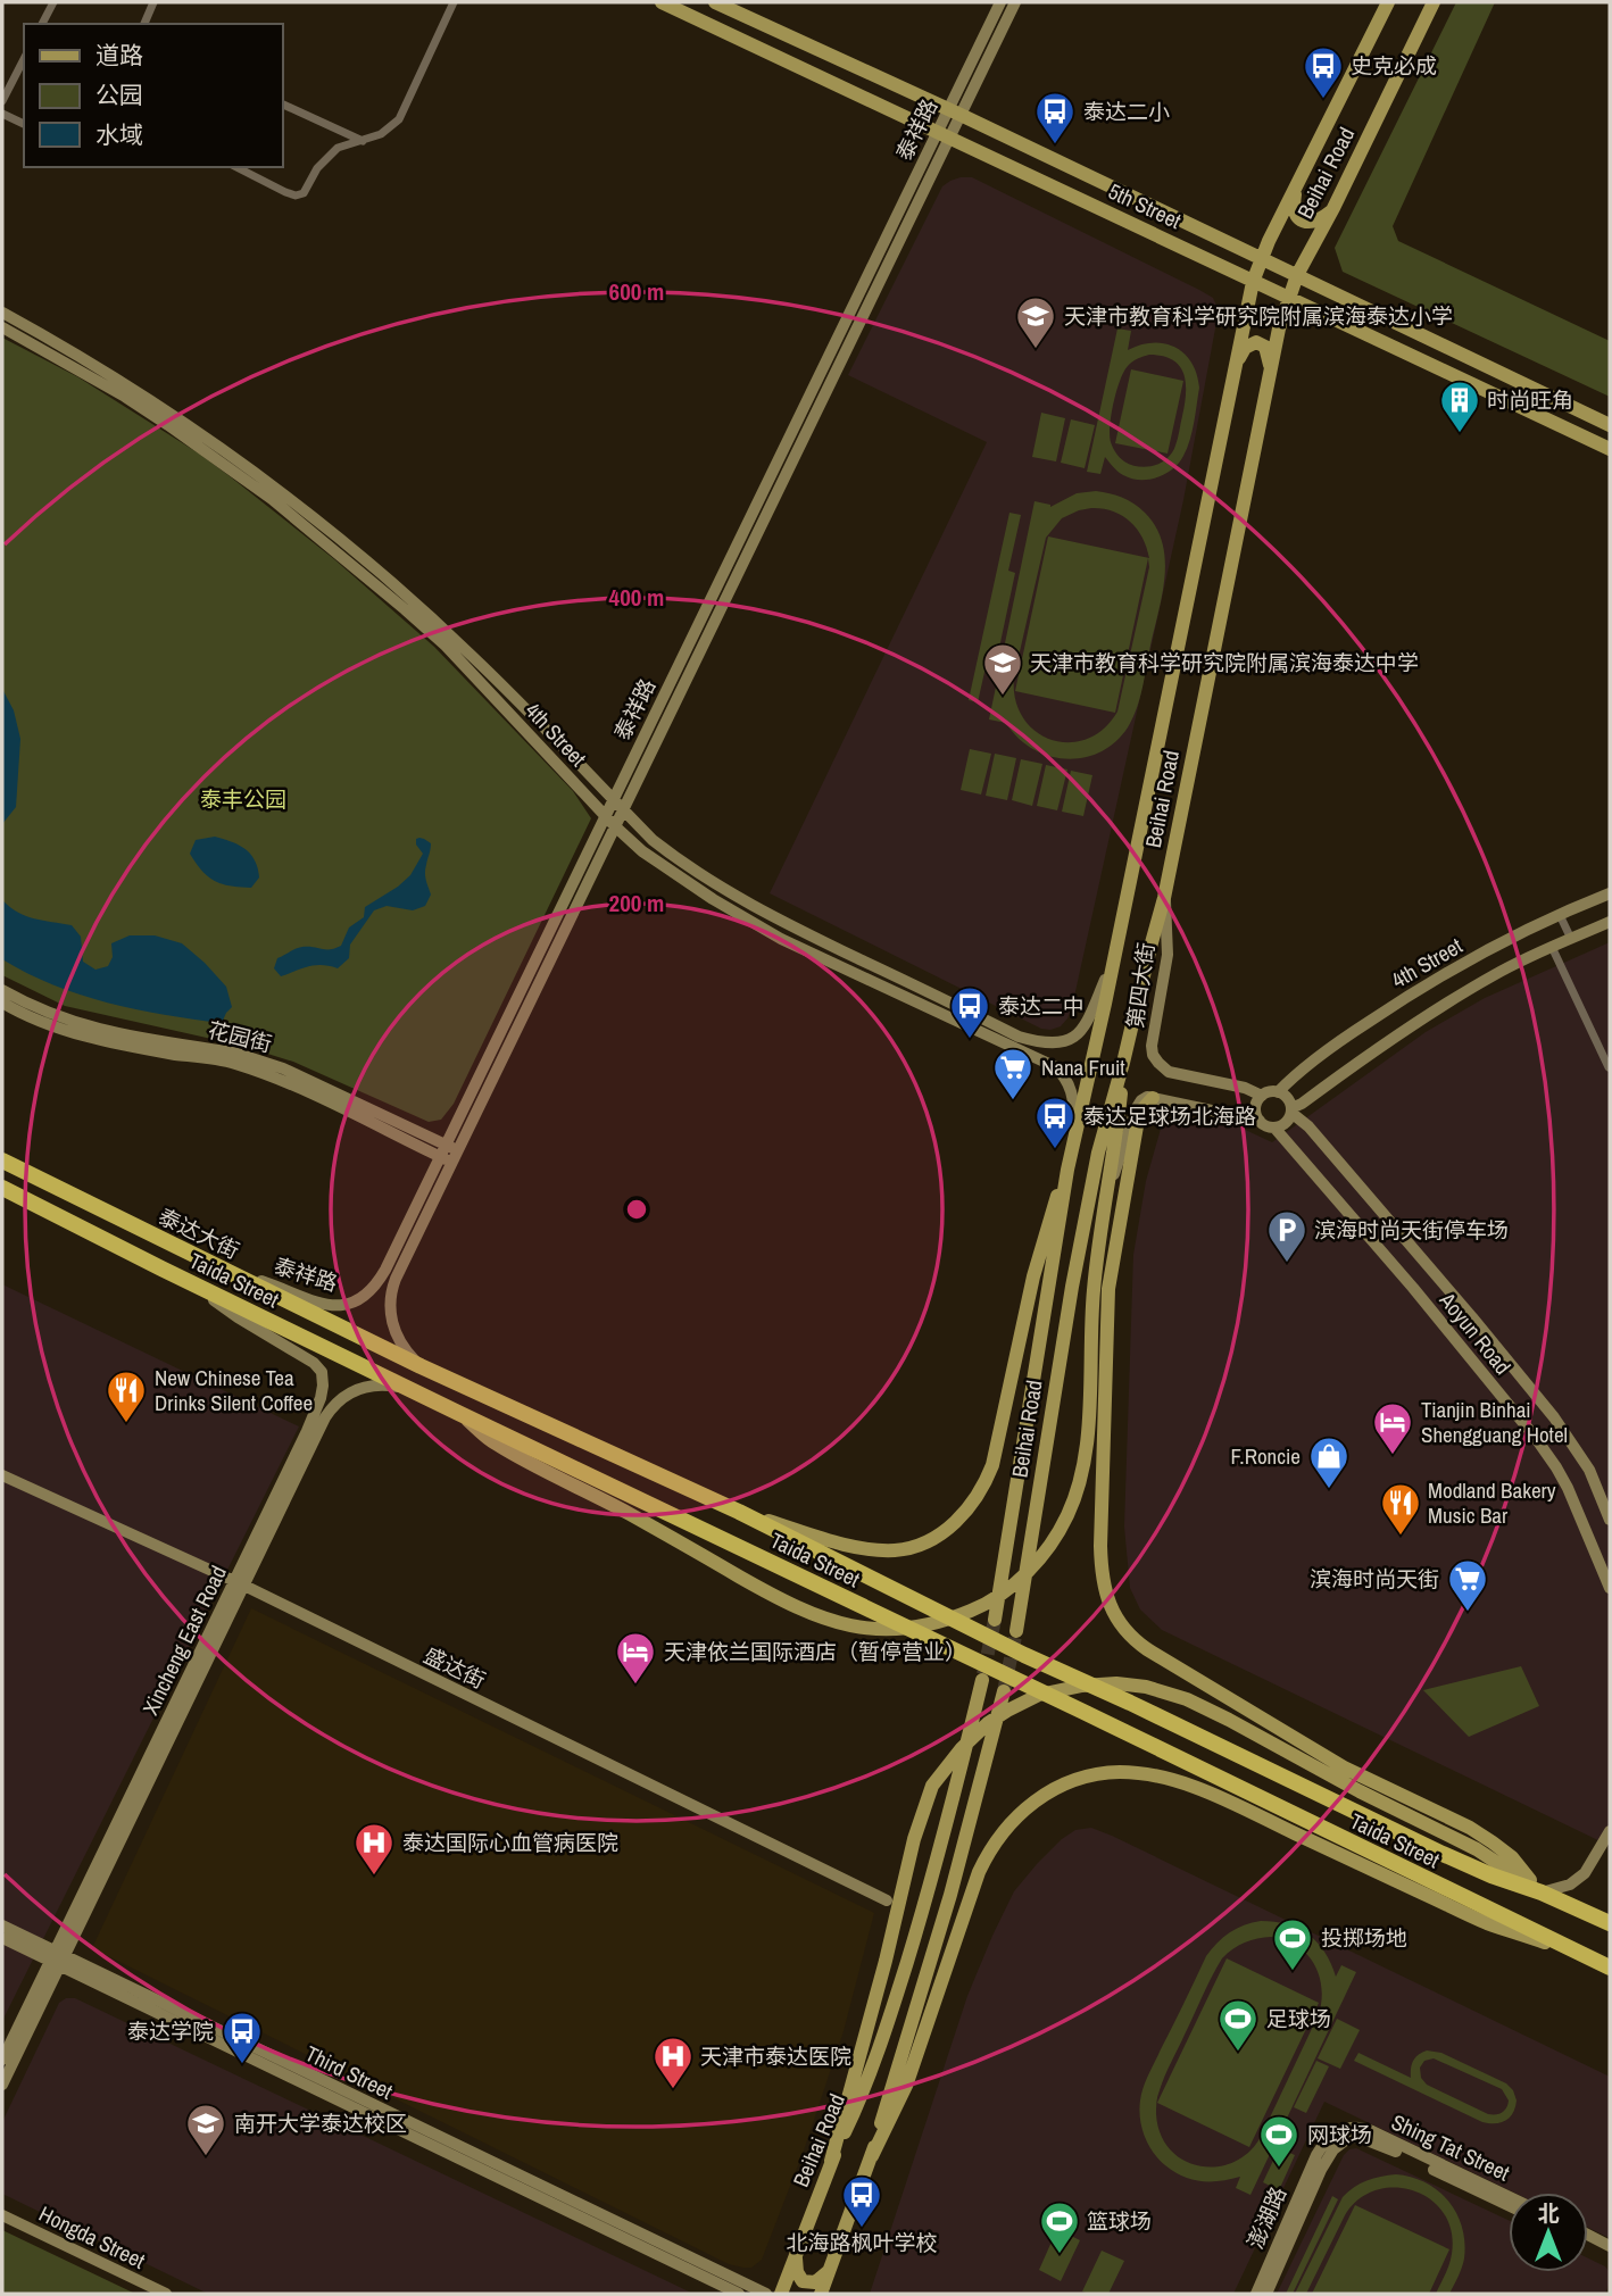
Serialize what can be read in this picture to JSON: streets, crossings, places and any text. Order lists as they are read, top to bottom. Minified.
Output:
{"streets":{"highway":["泰达大街","Taida Street"],"main road":["Beihai Road","5th Street"],"street":["泰祥路","4th Street","第四大街","花园街","Aoyun Road","Xincheng East Road","盛达街","Third Street","Shing Tat Street","澎湖路","Hongda Street"]},"crossings":[["泰祥路","5th Street"],["泰祥路","4th Street"],["泰祥路","花园街"],["泰祥路","泰达大街"],["泰祥路","Taida Street"],["Beihai Road","5th Street"],["Beihai Road","4th Street"],["Beihai Road","第四大街"],["4th Street","第四大街"],["4th Street","Aoyun Road"],["第四大街","Aoyun Road"],["泰达大街","Taida Street"],["Taida Street","Xincheng East Road"],["Xincheng East Road","盛达街"],["Xincheng East Road","Third Street"],["Shing Tat Street","澎湖路"]],"parks":["泰丰公园"],"places":{"bus stop":["史克必成","泰达二小","泰达二中","泰达足球场北海路","泰达学院","北海路枫叶学校"],"school or university":["天津市教育科学研究院附属滨海泰达小学","天津市教育科学研究院附属滨海泰达中学","南开大学泰达校区"],"building":["时尚旺角"],"supermarket":["Nana Fruit","滨海时尚天街"],"parking":["滨海时尚天街停车场"],"restaurant":["New Chinese Tea Drinks Silent Coffee","Modland Bakery Music Bar"],"hotel":["Tianjin Binhai Shengguang Hotel","天津依兰国际酒店（暂停营业）"],"shop":["F.Roncie"],"hospital":["泰达国际心血管病医院","天津市泰达医院"],"sports":["投掷场地","足球场","网球场","篮球场"]},"legend":["道路","公园","水域"],"north":"top","rings":["600 m","400 m","200 m"]}
